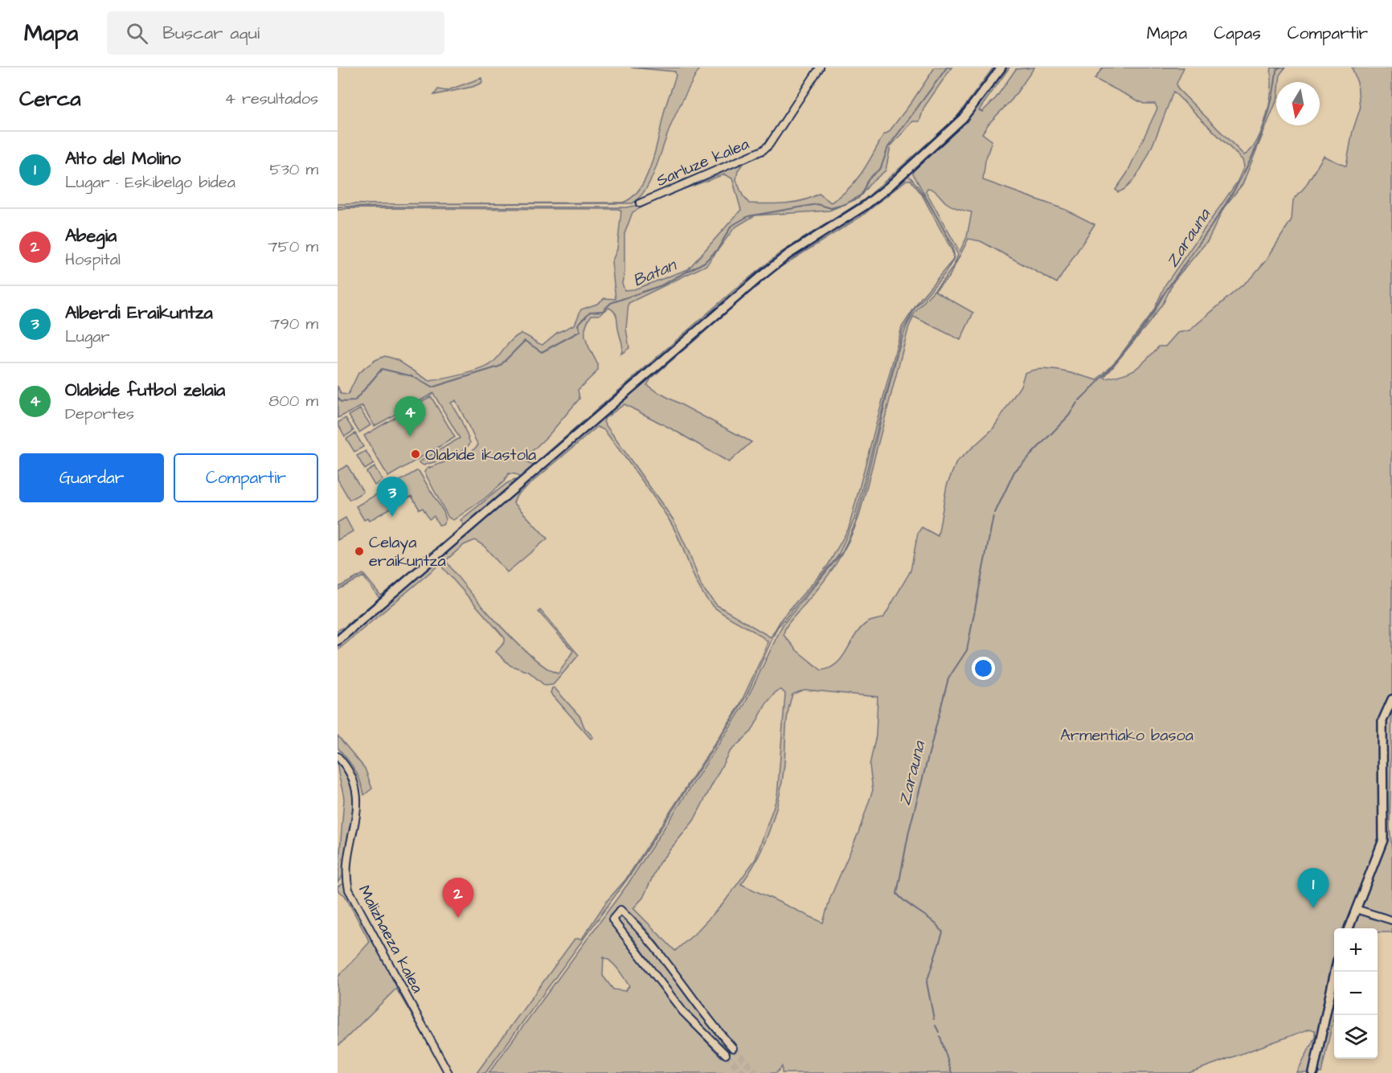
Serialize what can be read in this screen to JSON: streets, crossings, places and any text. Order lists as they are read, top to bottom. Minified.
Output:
{"streets":{"street":["Sarluze kalea","Malizhaeza kalea"]},"water":["Zarauna","Batan"],"parks":["Armentiako basoa"],"places":["Olabide ikastola","Celaya eraikuntza"],"north":"bottom","page":{"header":"Mapa","search":"Buscar aquí","nav":["Mapa","Capas","Compartir"],"heading":["Cerca","4 resultados"],"list":[{"mark":"1","name":"Alto del Molino","note":"Lugar · Eskibelgo bidea","value":"530 m"},{"mark":"2","name":"Abegia","note":"Hospital","value":"750 m"},{"mark":"3","name":"Alberdi Eraikuntza","note":"Lugar","value":"790 m"},{"mark":"4","name":"Olabide futbol zelaia","note":"Deportes","value":"800 m"}],"pins":["4","3","1","2"],"buttons":["Guardar","Compartir"],"map_buttons":["+","−"]}}
